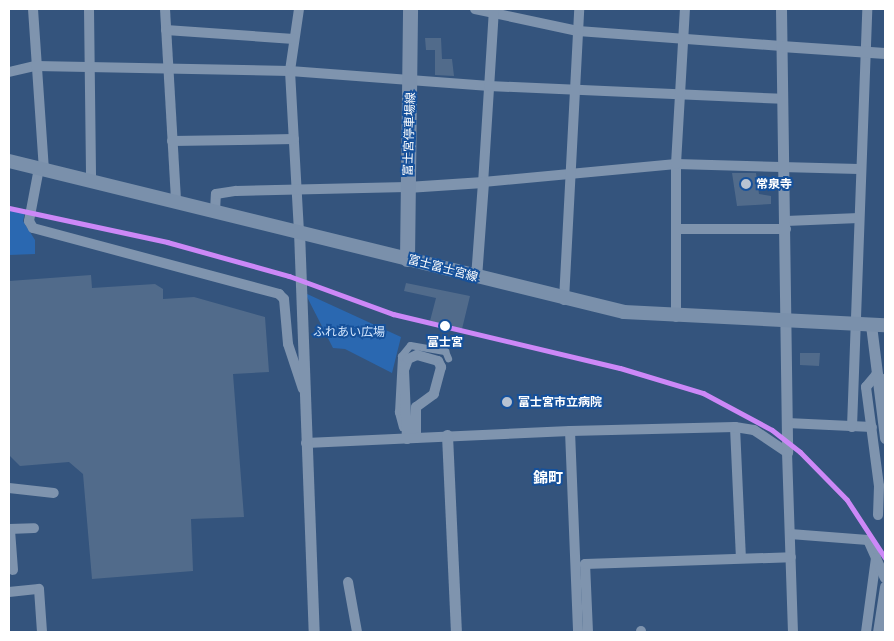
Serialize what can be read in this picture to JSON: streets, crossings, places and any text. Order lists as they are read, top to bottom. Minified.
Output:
{"streets":{"main road":["富士宮停車場線","富士富士宮線"]},"crossings":[["富士宮停車場線","富士富士宮線"]],"districts":["錦町"],"parks":["ふれあい広場"],"places":["常泉寺","富士宮","富士宮市立病院"]}
